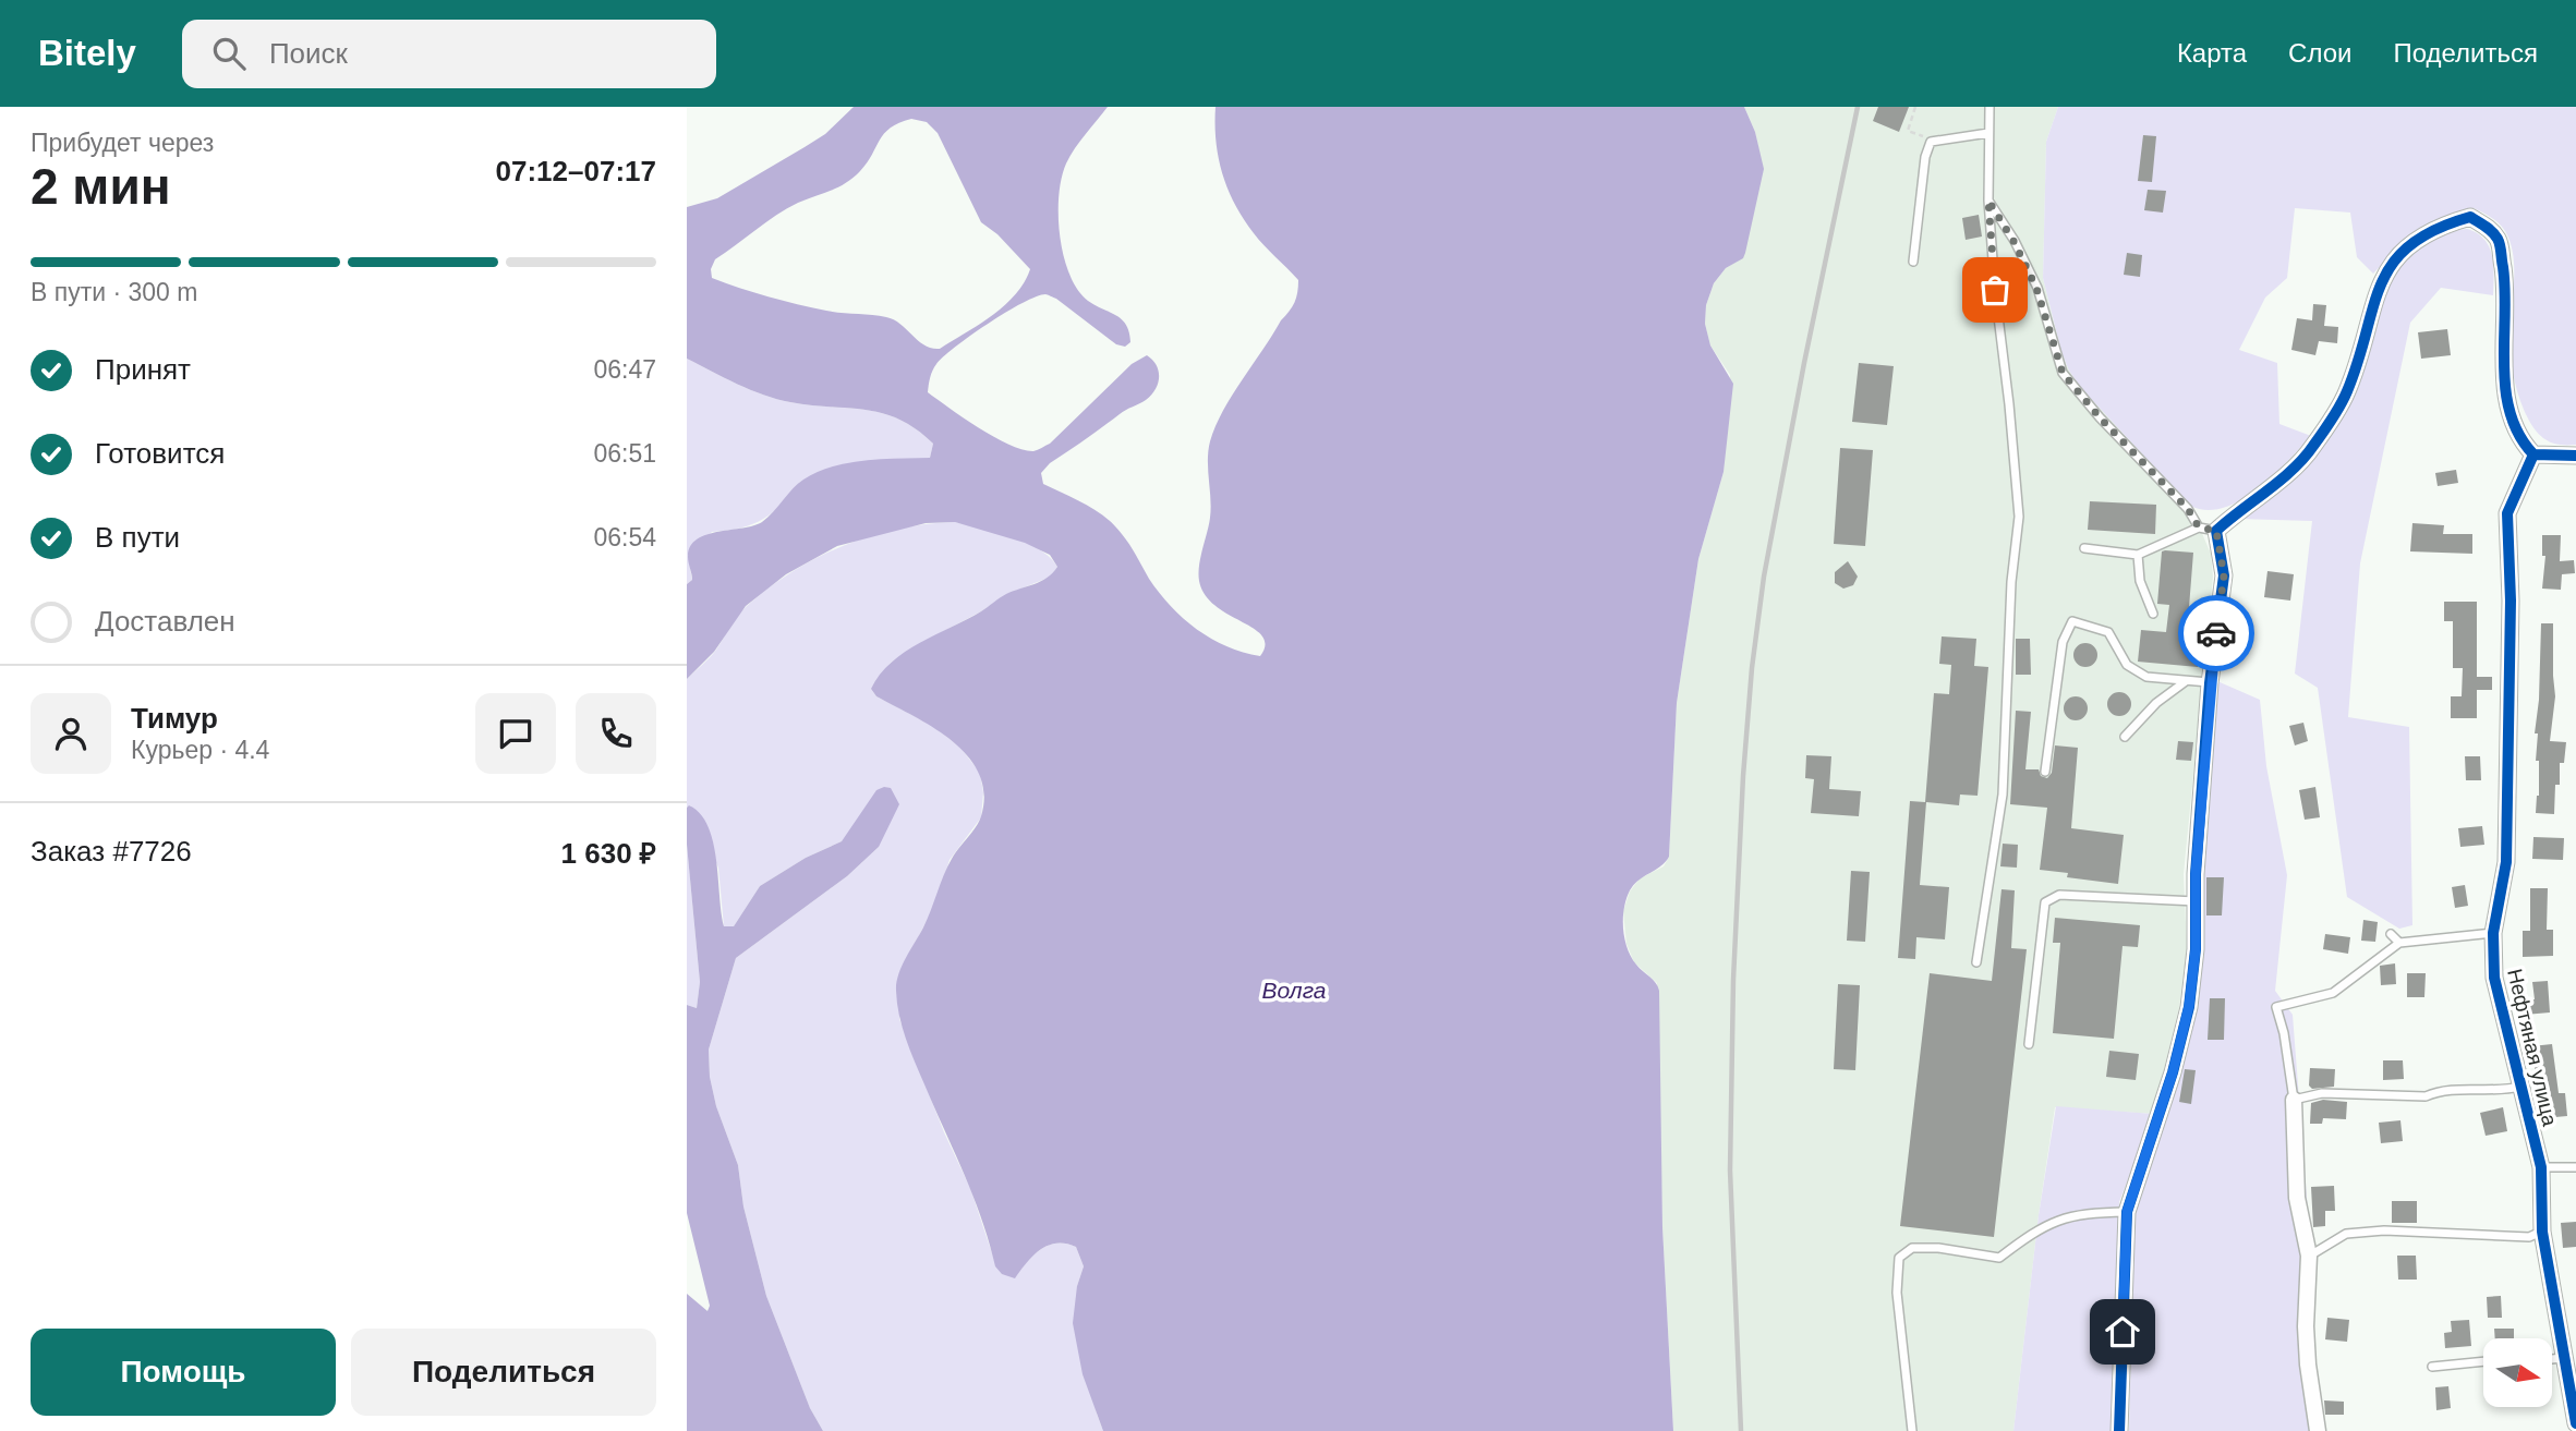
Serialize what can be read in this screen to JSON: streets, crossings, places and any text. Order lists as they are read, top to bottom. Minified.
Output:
{"streets":{"street":["Нефтяная улица"]},"water":["Волга"],"north":"right","page":{"header":"Bitely","search":"Поиск","nav":["Карта","Слои","Поделиться"],"heading":["2 мин","Прибудет через","07:12–07:17"],"panel":["Тимур","Курьер · 4.4","Заказ #7726","1 630 ₽"],"bar":"В пути · 300 m","list":[["Принят","06:47"],["Готовится","06:51"],["В пути","06:54"],"Доставлен"],"buttons":["Помощь","Поделиться"]}}
